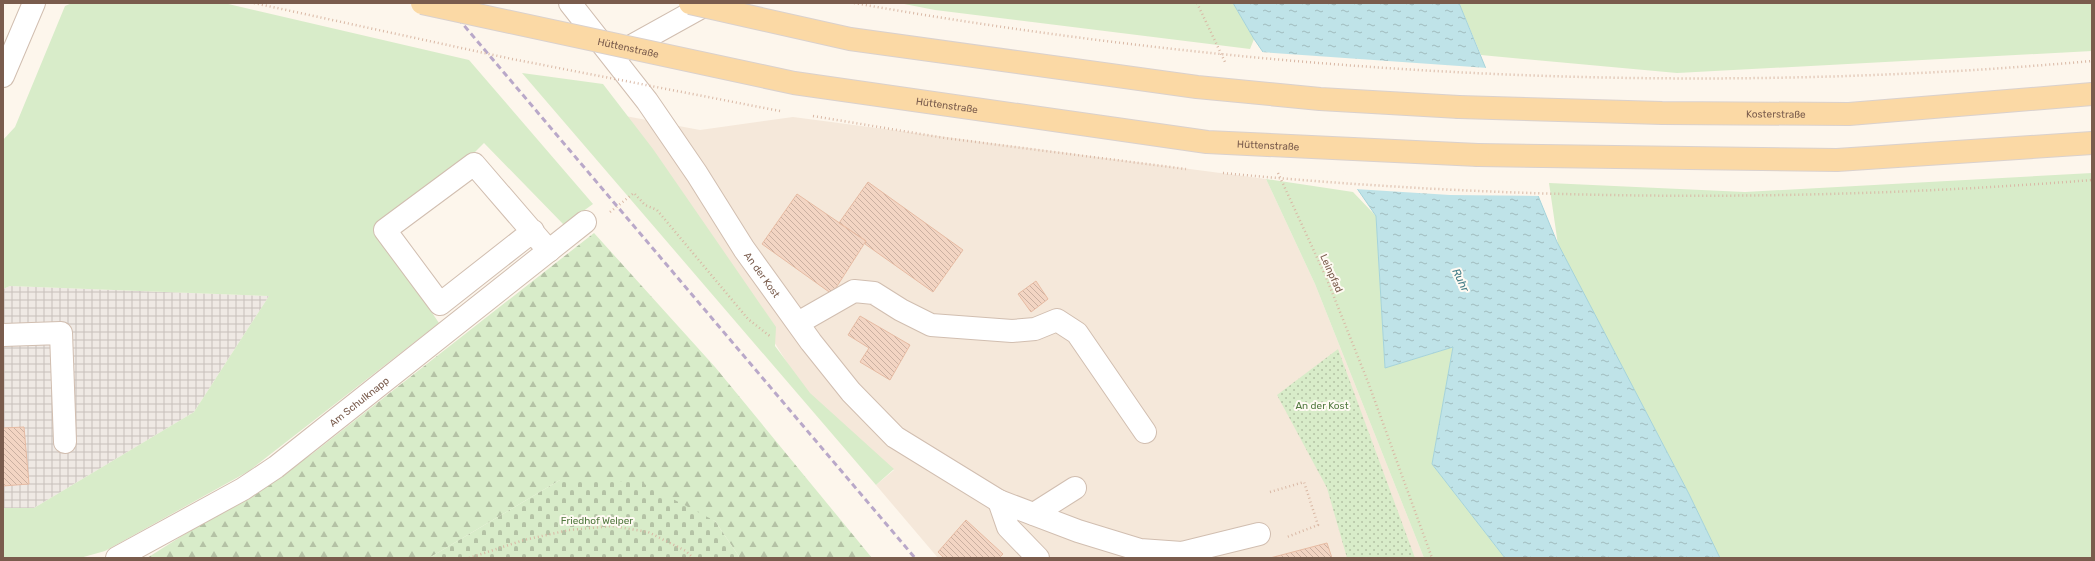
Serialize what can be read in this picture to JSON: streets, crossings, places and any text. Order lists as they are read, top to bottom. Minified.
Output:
{"streets":{"main road":["Hüttenstraße","Kosterstraße"],"street":["An der Kost","Am Schulknapp"],"path":["Leinpfad"]},"water":["Ruhr"],"parks":["An der Kost","Friedhof Welper"]}
